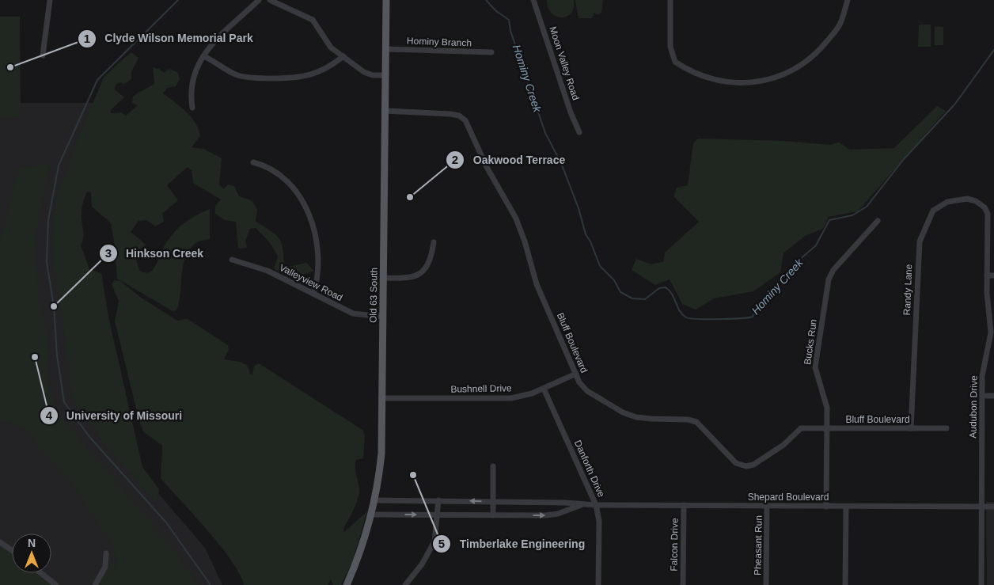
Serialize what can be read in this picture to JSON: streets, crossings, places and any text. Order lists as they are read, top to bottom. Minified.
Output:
{"streets":{"main road":["Old 63 South"],"street":["Hominy Branch","Moon Valley Road","Valleyview Road","Randy Lane","Bucks Run","Bluff Boulevard","Bushnell Drive","Audubon Drive","Danforth Drive","Shepard Boulevard","Falcon Drive","Pheasant Run"]},"crossings":[["Hominy Branch","Old 63 South"],["Valleyview Road","Old 63 South"],["Randy Lane","Bluff Boulevard"],["Randy Lane","Audubon Drive"],["Old 63 South","Bluff Boulevard"],["Old 63 South","Bushnell Drive"],["Old 63 South","Shepard Boulevard"],["Bucks Run","Bluff Boulevard"],["Bucks Run","Shepard Boulevard"],["Bluff Boulevard","Bushnell Drive"],["Bushnell Drive","Danforth Drive"],["Audubon Drive","Shepard Boulevard"],["Danforth Drive","Shepard Boulevard"],["Shepard Boulevard","Falcon Drive"],["Shepard Boulevard","Pheasant Run"]],"water":["Hominy Creek"],"places":["Clyde Wilson Memorial Park","Oakwood Terrace","Hinkson Creek","University of Missouri","Timberlake Engineering"],"north":"top"}
